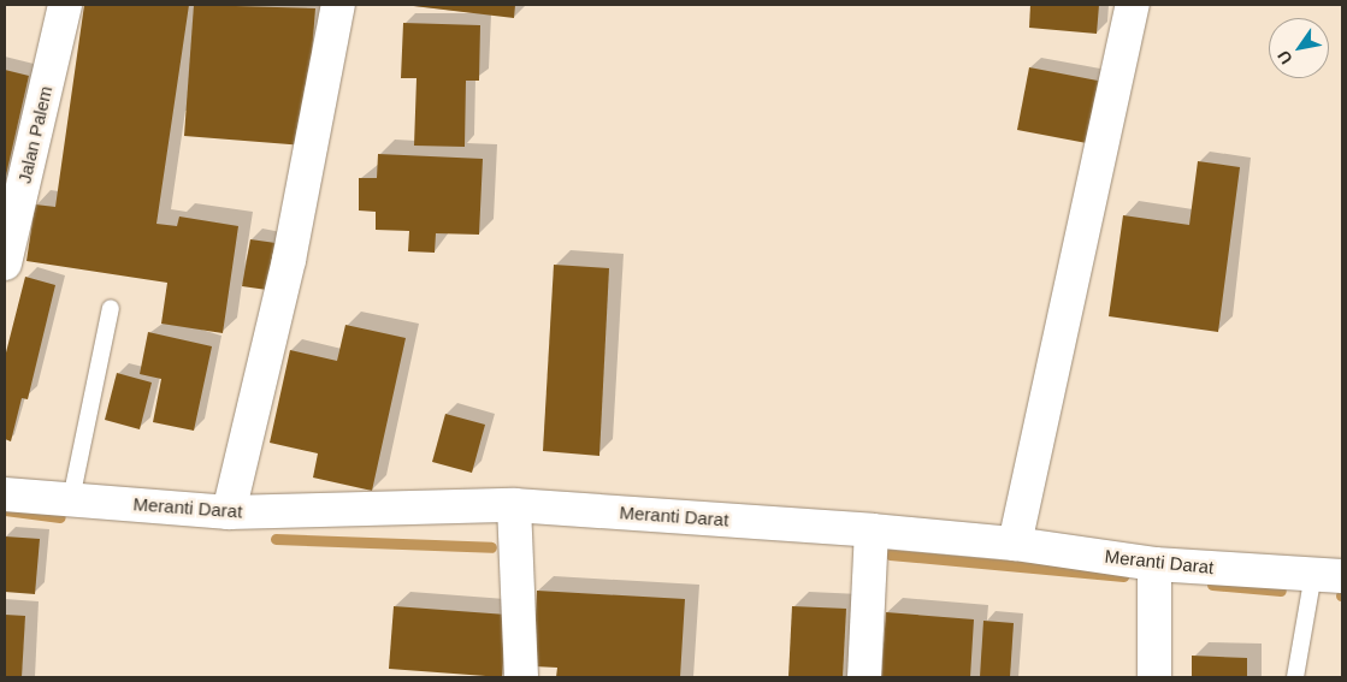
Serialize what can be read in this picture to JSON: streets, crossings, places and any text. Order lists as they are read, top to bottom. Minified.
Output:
{"streets":{"street":["Jalan Palem","Meranti Darat"]},"north":"bottom left"}
